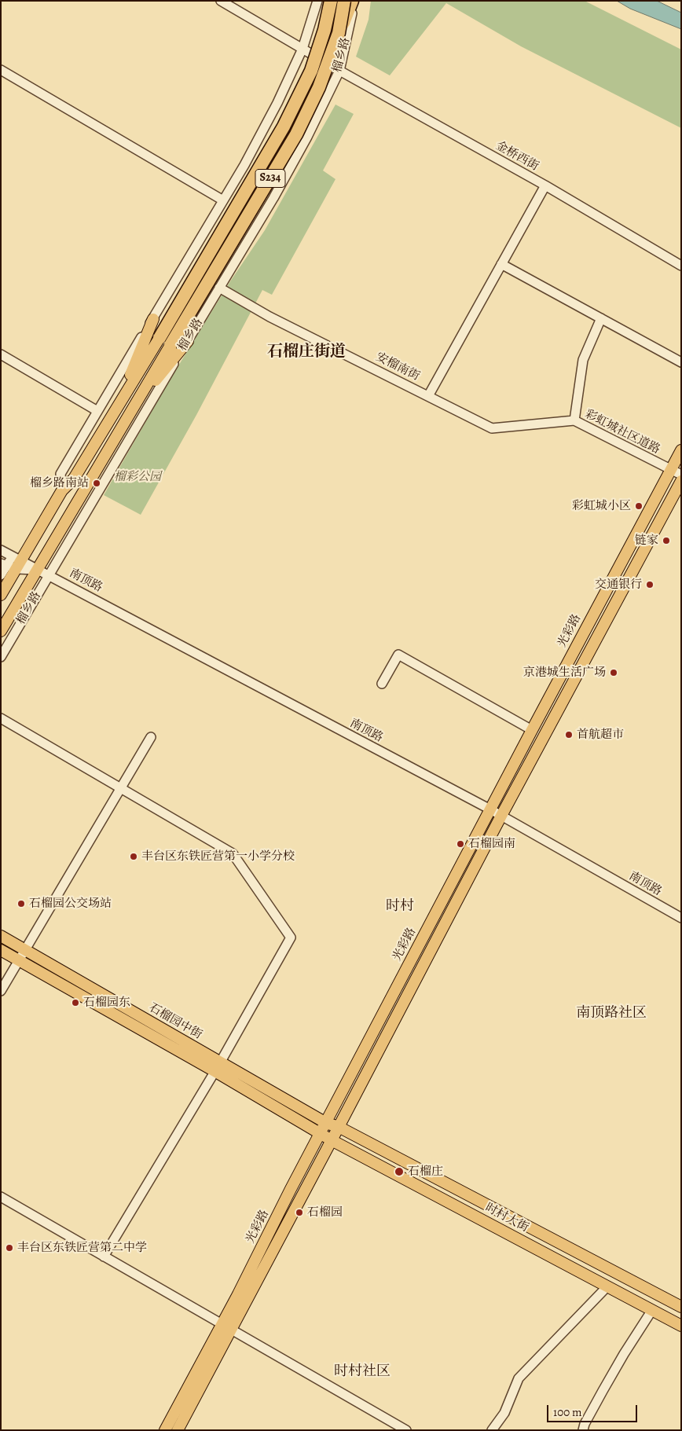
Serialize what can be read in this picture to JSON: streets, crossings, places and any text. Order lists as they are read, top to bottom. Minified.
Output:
{"streets":{"highway":["榴乡路","S234"],"main road":["光彩路","石榴园中街","时村大街"],"street":["金桥西街","安榴南街","彩虹城社区道路","南顶路"]},"crossings":[["榴乡路","金桥西街"],["榴乡路","安榴南街"],["榴乡路","南顶路"],["安榴南街","彩虹城社区道路"],["彩虹城社区道路","光彩路"],["南顶路","光彩路"],["光彩路","石榴园中街"],["光彩路","时村大街"],["石榴园中街","时村大街"]],"districts":["石榴庄街道","时村","南顶路社区","时村社区"],"parks":["榴彩公园"],"places":["榴乡路南站","彩虹城小区","链家","交通银行","京港城生活广场","首航超市","石榴园南","丰台区东铁匠营第一小学分校","石榴园公交场站","石榴园东","石榴庄","石榴园","丰台区东铁匠营第二中学"],"scale_bar":"100 m"}
